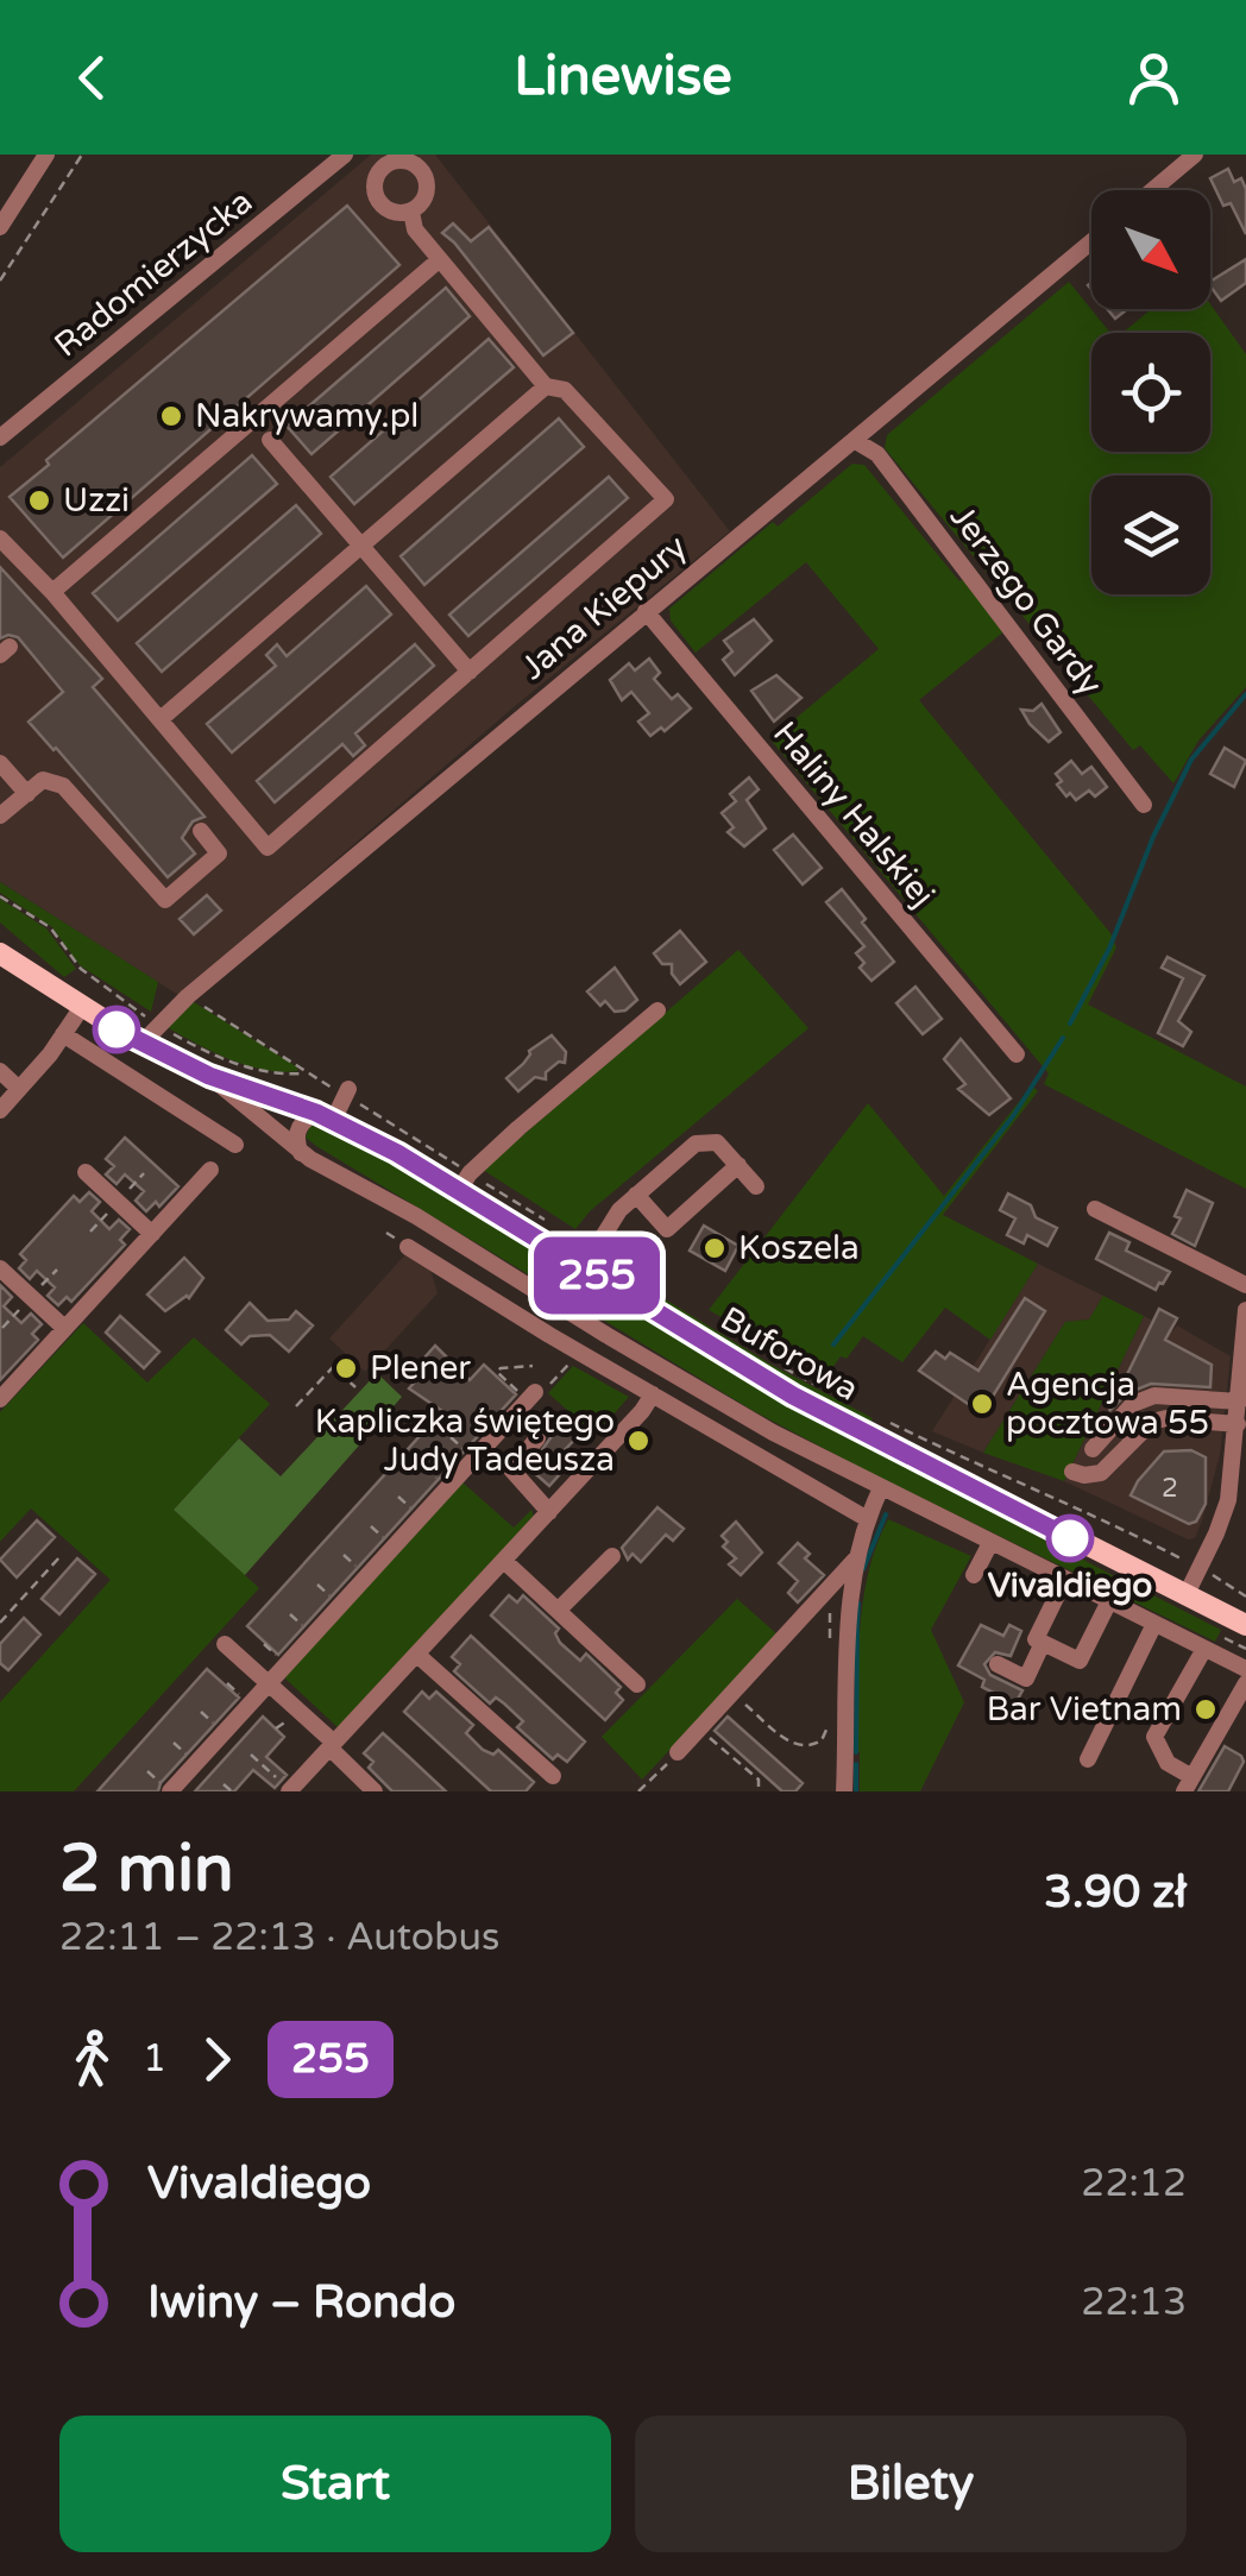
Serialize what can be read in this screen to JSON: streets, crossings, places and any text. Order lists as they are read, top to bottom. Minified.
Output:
{"streets":{"main road":["Buforowa"],"street":["Radomierzycka","Jerzego Gardy","Jana Kiepury","Haliny Halskiej"]},"crossings":[["Jerzego Gardy","Jana Kiepury"],["Jana Kiepury","Haliny Halskiej"],["Jana Kiepury","Buforowa"]],"places":["Nakrywamy.pl","Uzzi","Koszela","Plener","Agencja pocztowa 55","Kapliczka świętego Judy Tadeusza","Vivaldiego","Bar Vietnam"],"lines":["bus line 255"],"house_numbers":["2"],"north":"bottom right","page":{"header":"Linewise","on_map":"255","heading":["2 min","22:11 – 22:13 · Autobus","3.90 zł"],"legs":["1","255"],"list":[{"name":"Vivaldiego","value":"22:12"},{"name":"Iwiny – Rondo","value":"22:13"}],"buttons":["Start","Bilety"]}}
